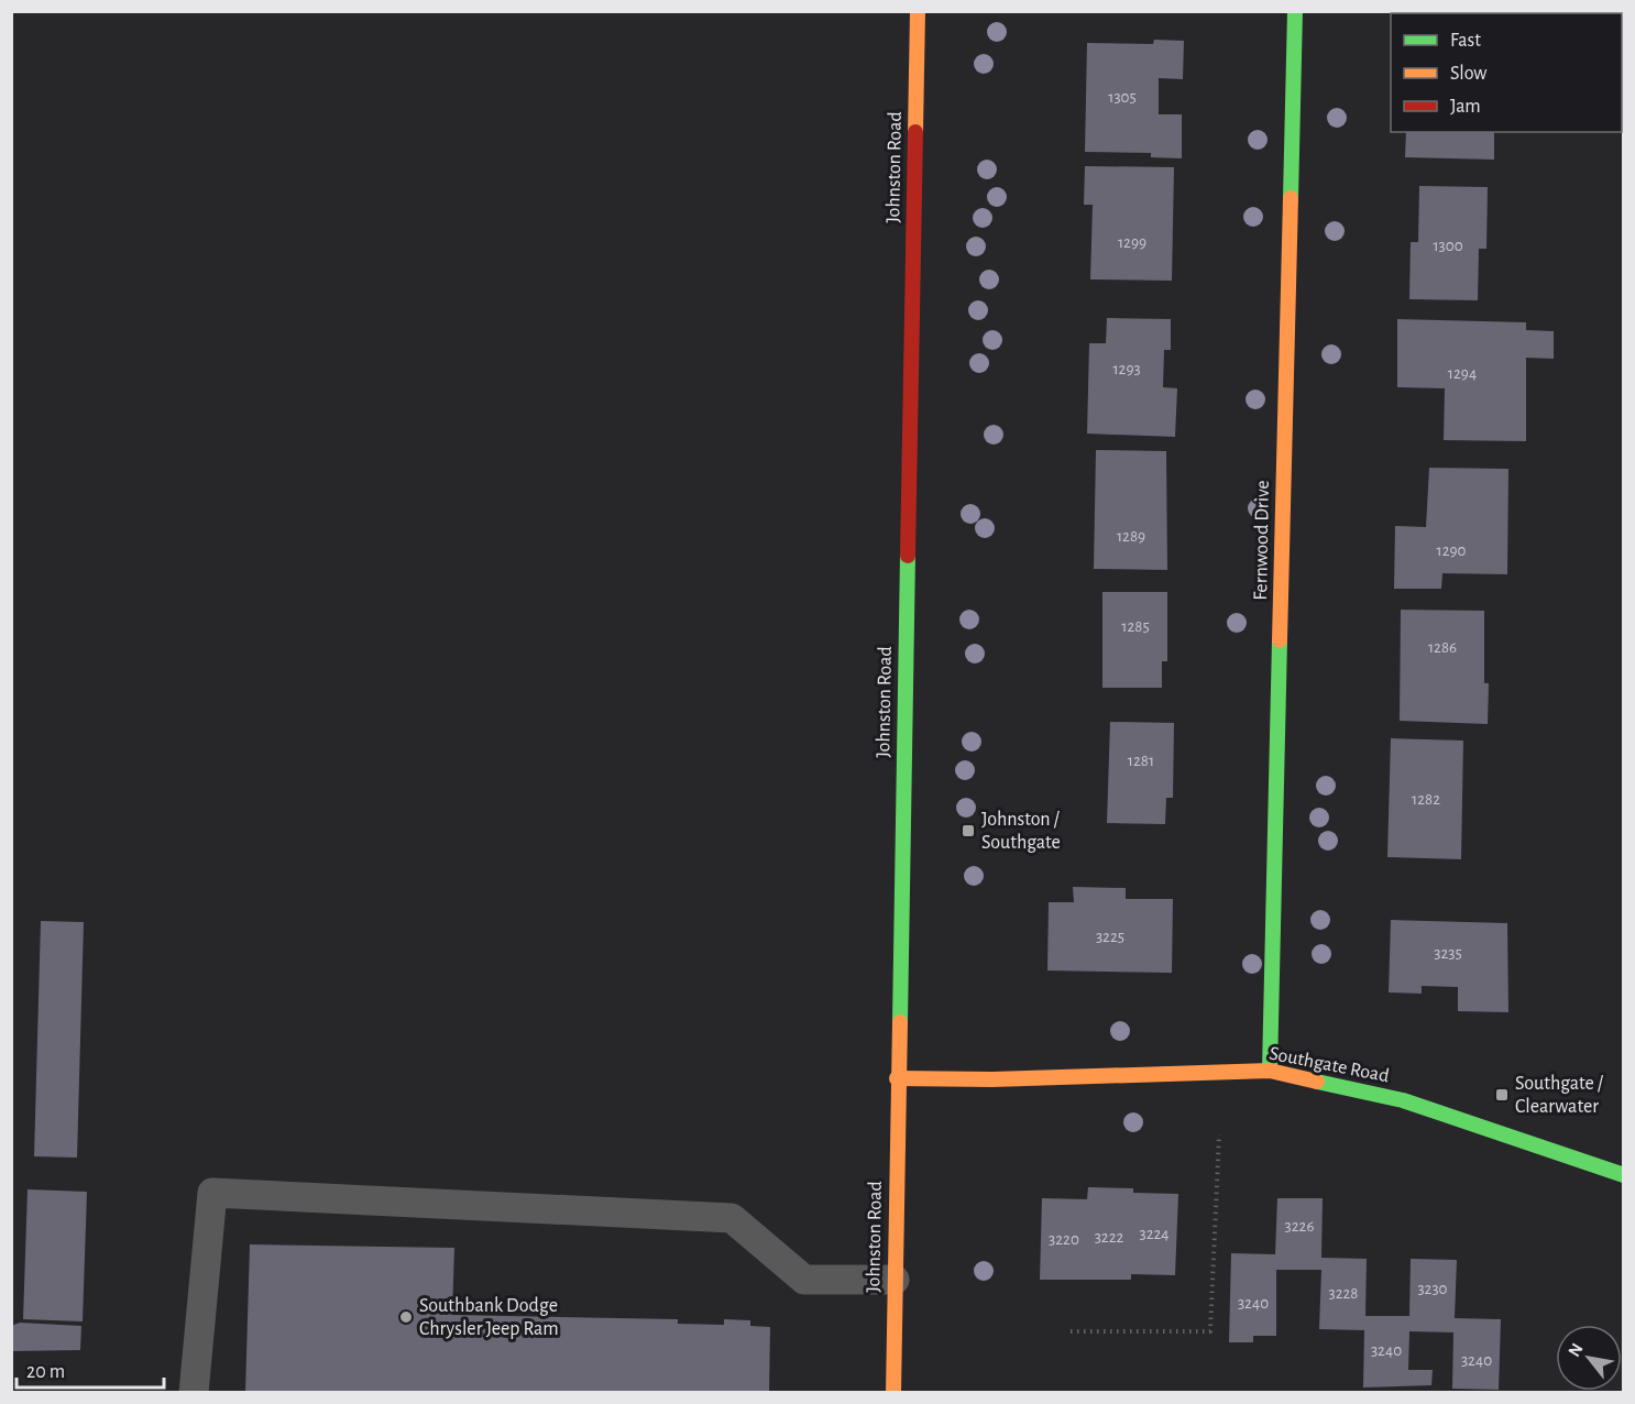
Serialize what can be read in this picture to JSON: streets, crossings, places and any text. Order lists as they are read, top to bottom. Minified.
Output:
{"streets":{"street":["Johnston Road","Fernwood Drive","Southgate Road"]},"crossings":[["Johnston Road","Southgate Road"],["Fernwood Drive","Southgate Road"]],"places":{"transit":["Johnston / Southgate","Southgate / Clearwater"],"other":["Southbank Dodge Chrysler Jeep Ram"]},"house_numbers":["1305","1299","1300","1293","1294","1289","1290","1285","1286","1281","1282","3225","3235","3226","3224","3222","3220","3230","3228","3240","3240","3240"],"legend":["Fast","Slow","Jam"],"scale_bar":"20 m","north":"top left"}
